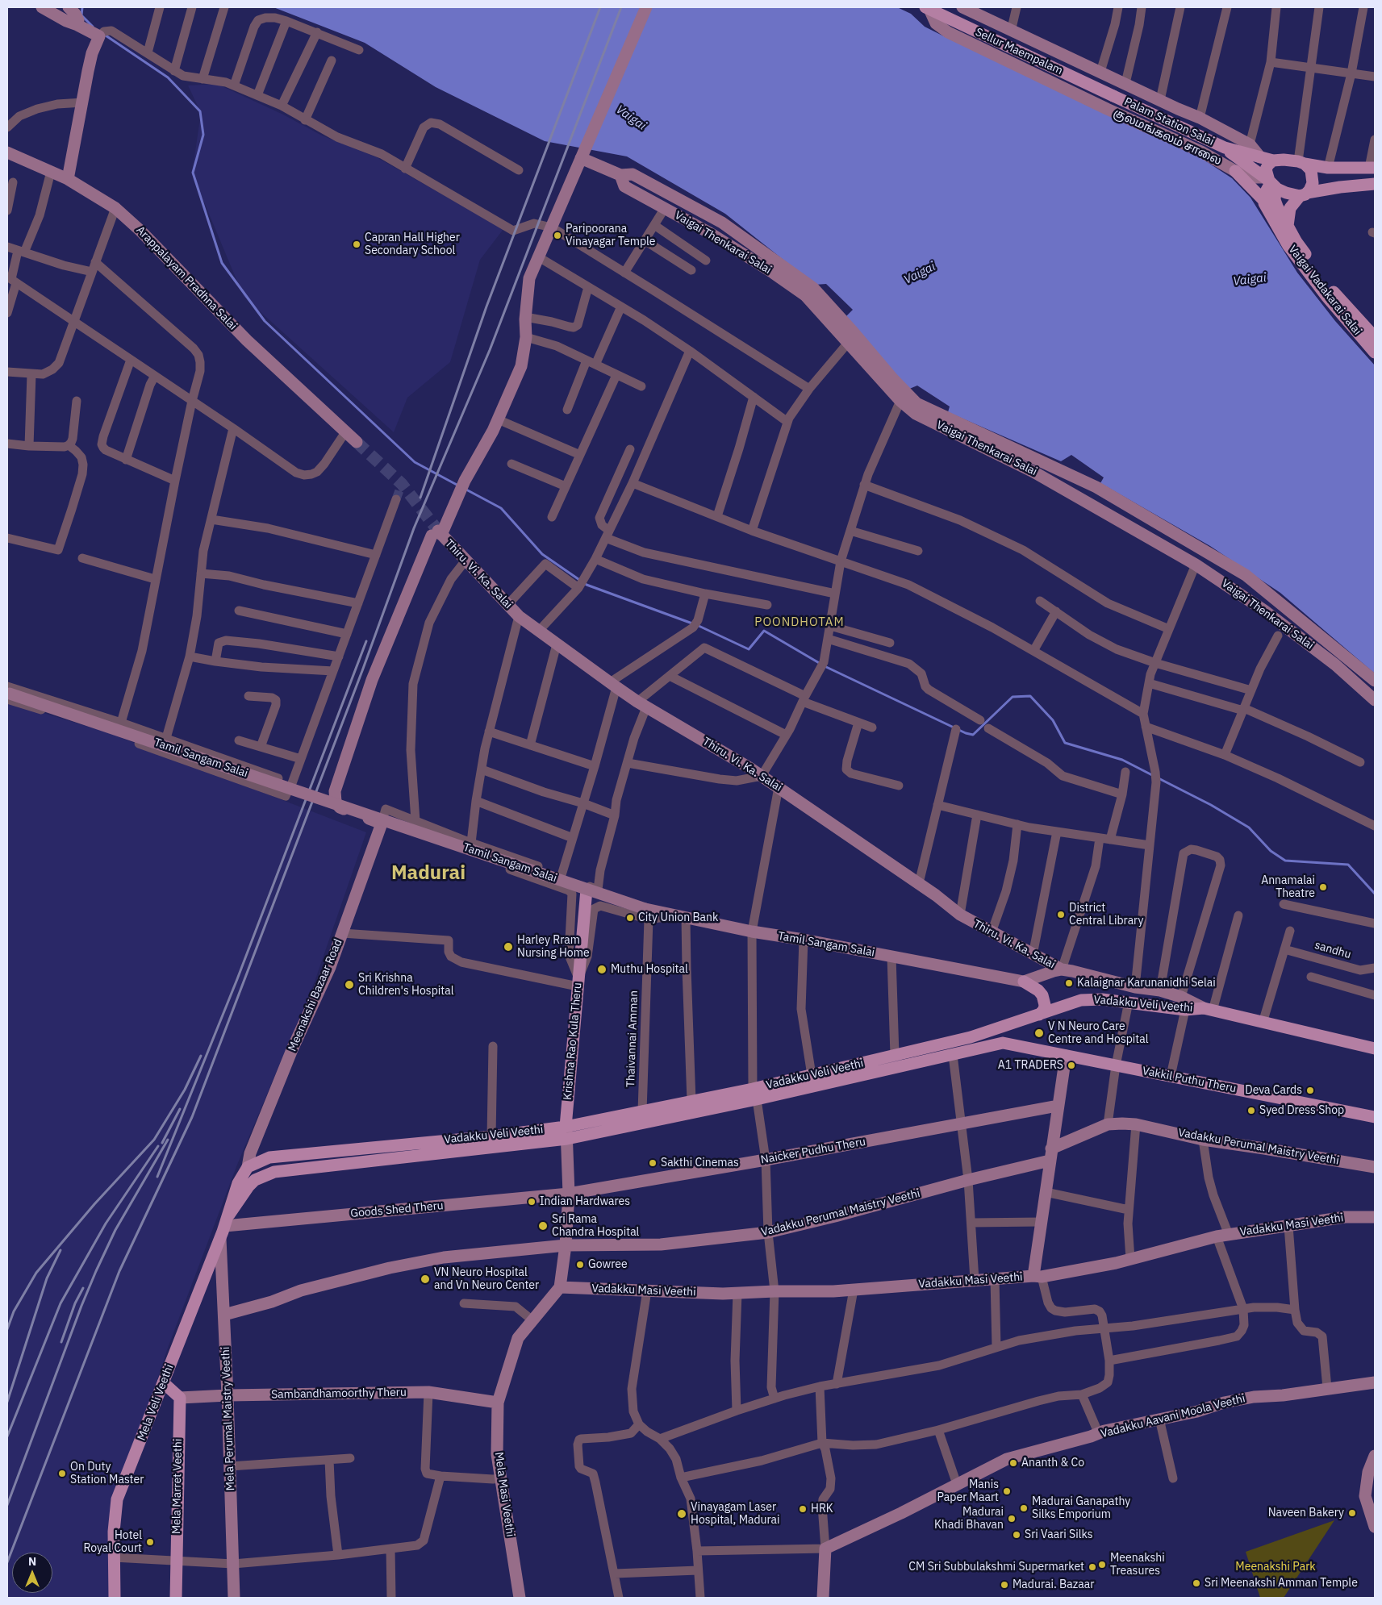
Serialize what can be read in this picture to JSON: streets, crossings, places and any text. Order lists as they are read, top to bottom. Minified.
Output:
{"streets":{"main road":["Sellur Maempalam","Palam Station Salai","Vaigai Vadakarai Salai","Vadakku Veli Veethi","Krishna Rao Kula Theru","Vakkil Puthu Theru","Mela Veli Veethi","Mela Marret Veethi"],"street":["குலமங்கலம் சாலை","Vaigai Thenkarai Salai","Arappalayam Pradhna Salai","Thiru. Vi. Ka. Salai","Tamil Sangam Salai","sandhu","Meenakshi Bazaar Road","Thaivannai Amman","Vadakku Perumal Maistry Veethi","Naicker Pudhu Theru","Goods Shed Theru","Vadakku Masi Veethi","Sambandhamoorthy Theru","Vadakku Aavani Moola Veethi","Mela Perumal Maistry Veethi","Mela Masi Veethi"]},"crossings":[["Sellur Maempalam","Palam Station Salai"],["Palam Station Salai","குலமங்கலம் சாலை"],["Palam Station Salai","Vaigai Vadakarai Salai"],["குலமங்கலம் சாலை","Vaigai Vadakarai Salai"],["Tamil Sangam Salai","Thaivannai Amman"],["Tamil Sangam Salai","Krishna Rao Kula Theru"],["Meenakshi Bazaar Road","Vadakku Veli Veethi"],["Meenakshi Bazaar Road","Mela Veli Veethi"],["Vadakku Veli Veethi","Thaivannai Amman"],["Vadakku Veli Veethi","Krishna Rao Kula Theru"],["Vadakku Veli Veethi","Vakkil Puthu Theru"],["Vadakku Veli Veethi","Mela Veli Veethi"],["Vadakku Perumal Maistry Veethi","Mela Perumal Maistry Veethi"],["Naicker Pudhu Theru","Goods Shed Theru"],["Goods Shed Theru","Mela Veli Veethi"],["Vadakku Masi Veethi","Mela Masi Veethi"],["Sambandhamoorthy Theru","Mela Perumal Maistry Veethi"],["Sambandhamoorthy Theru","Mela Marret Veethi"],["Sambandhamoorthy Theru","Mela Masi Veethi"],["Mela Veli Veethi","Mela Perumal Maistry Veethi"]],"districts":["POONDHOTAM","Madurai"],"water":["Vaigai"],"parks":["Meenakshi Park"],"places":["Paripoorana Vinayagar Temple","Capran Hall Higher Secondary School","Annamalai Theatre","District Central Library","City Union Bank","Harley Rram Nursing Home","Muthu Hospital","Kalaignar Karunanidhi Selai","Sri Krishna Children's Hospital","V N Neuro Care Centre and Hospital","A1 TRADERS","Deva Cards","Syed Dress Shop","Sakthi Cinemas","Indian Hardwares","Sri Rama Chandra Hospital","Gowree","VN Neuro Hospital and Vn Neuro Center","Ananth & Co","On Duty Station Master","Manis Paper Maart","Madurai Ganapathy Silks Emporium","HRK","Naveen Bakery","Vinayagam Laser Hospital, Madurai","Madurai Khadi Bhavan","Sri Vaari Silks","Hotel Royal Court","Meenakshi Treasures","CM Sri Subbulakshmi Supermarket","Sri Meenakshi Amman Temple","Madurai. Bazaar"],"north":"top"}
